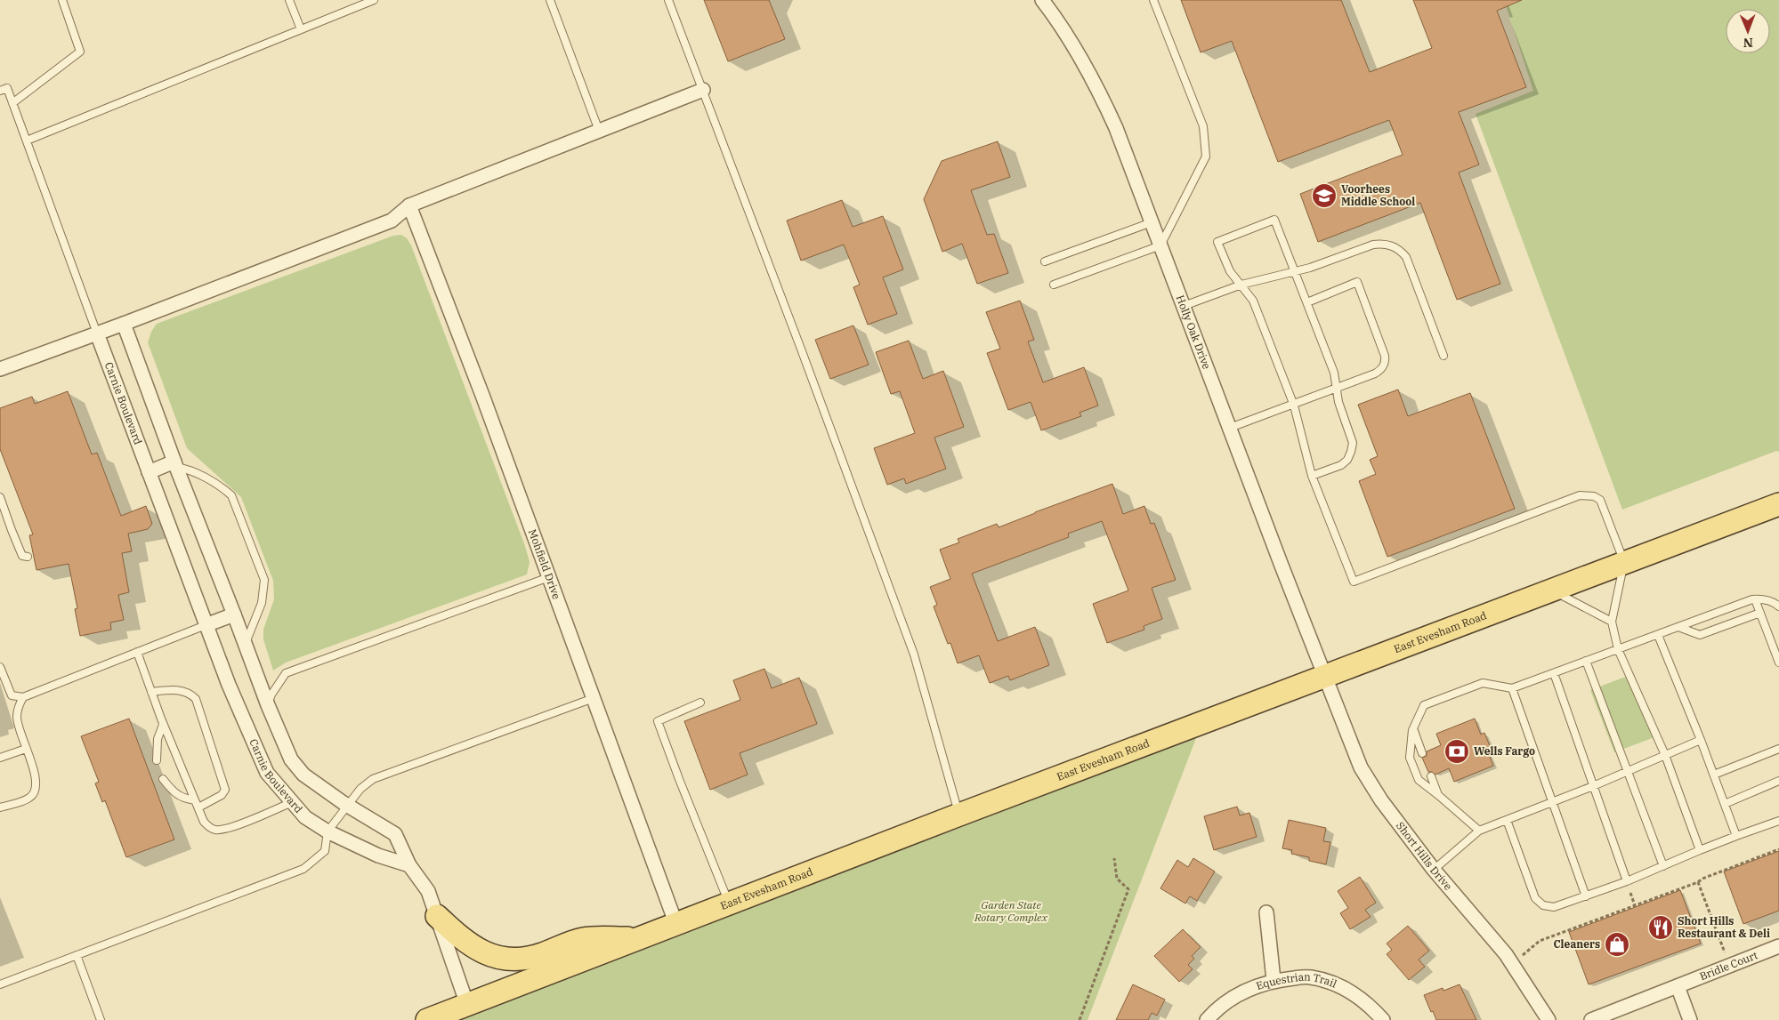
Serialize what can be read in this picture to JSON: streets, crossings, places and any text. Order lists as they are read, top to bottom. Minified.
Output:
{"streets":{"main road":["East Evesham Road"],"street":["Holly Oak Drive","Carnie Boulevard","Mohfield Drive","Short Hills Drive","Bridle Court","Equestrian Trail"]},"crossings":[["Holly Oak Drive","East Evesham Road"],["Holly Oak Drive","Short Hills Drive"],["Carnie Boulevard","East Evesham Road"],["Mohfield Drive","East Evesham Road"],["East Evesham Road","Short Hills Drive"]],"parks":["Garden State Rotary Complex"],"places":{"school or university":["Voorhees Middle School"],"bank":["Wells Fargo"],"restaurant":["Short Hills Restaurant & Deli"],"shop":["Cleaners"]},"north":"bottom"}
